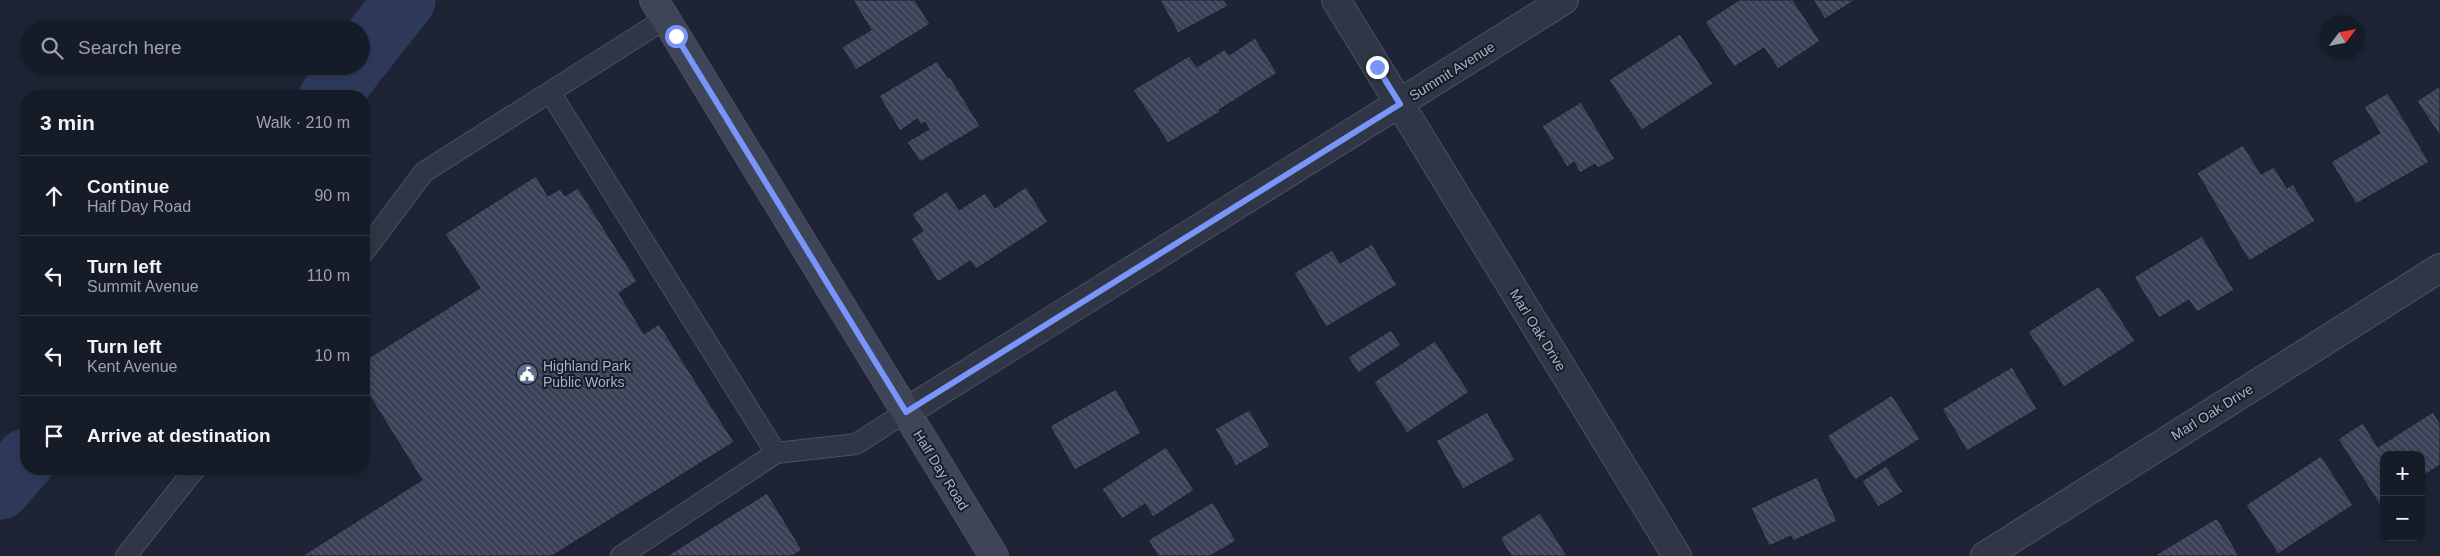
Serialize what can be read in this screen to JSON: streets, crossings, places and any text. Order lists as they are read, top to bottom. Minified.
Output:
{"streets":{"main road":["Half Day Road"],"street":["Summit Avenue","Marl Oak Drive"]},"crossings":[["Summit Avenue","Marl Oak Drive"],["Summit Avenue","Half Day Road"]],"places":{"public building":["Highland Park Public Works"]},"north":"top right","page":{"search":"Search here","heading":["3 min","Walk · 210 m"],"list":[["Continue","Half Day Road","90 m"],["Turn left","Summit Avenue","110 m"],["Turn left","Kent Avenue","10 m"],"Arrive at destination"],"map_buttons":["+","−"]}}
